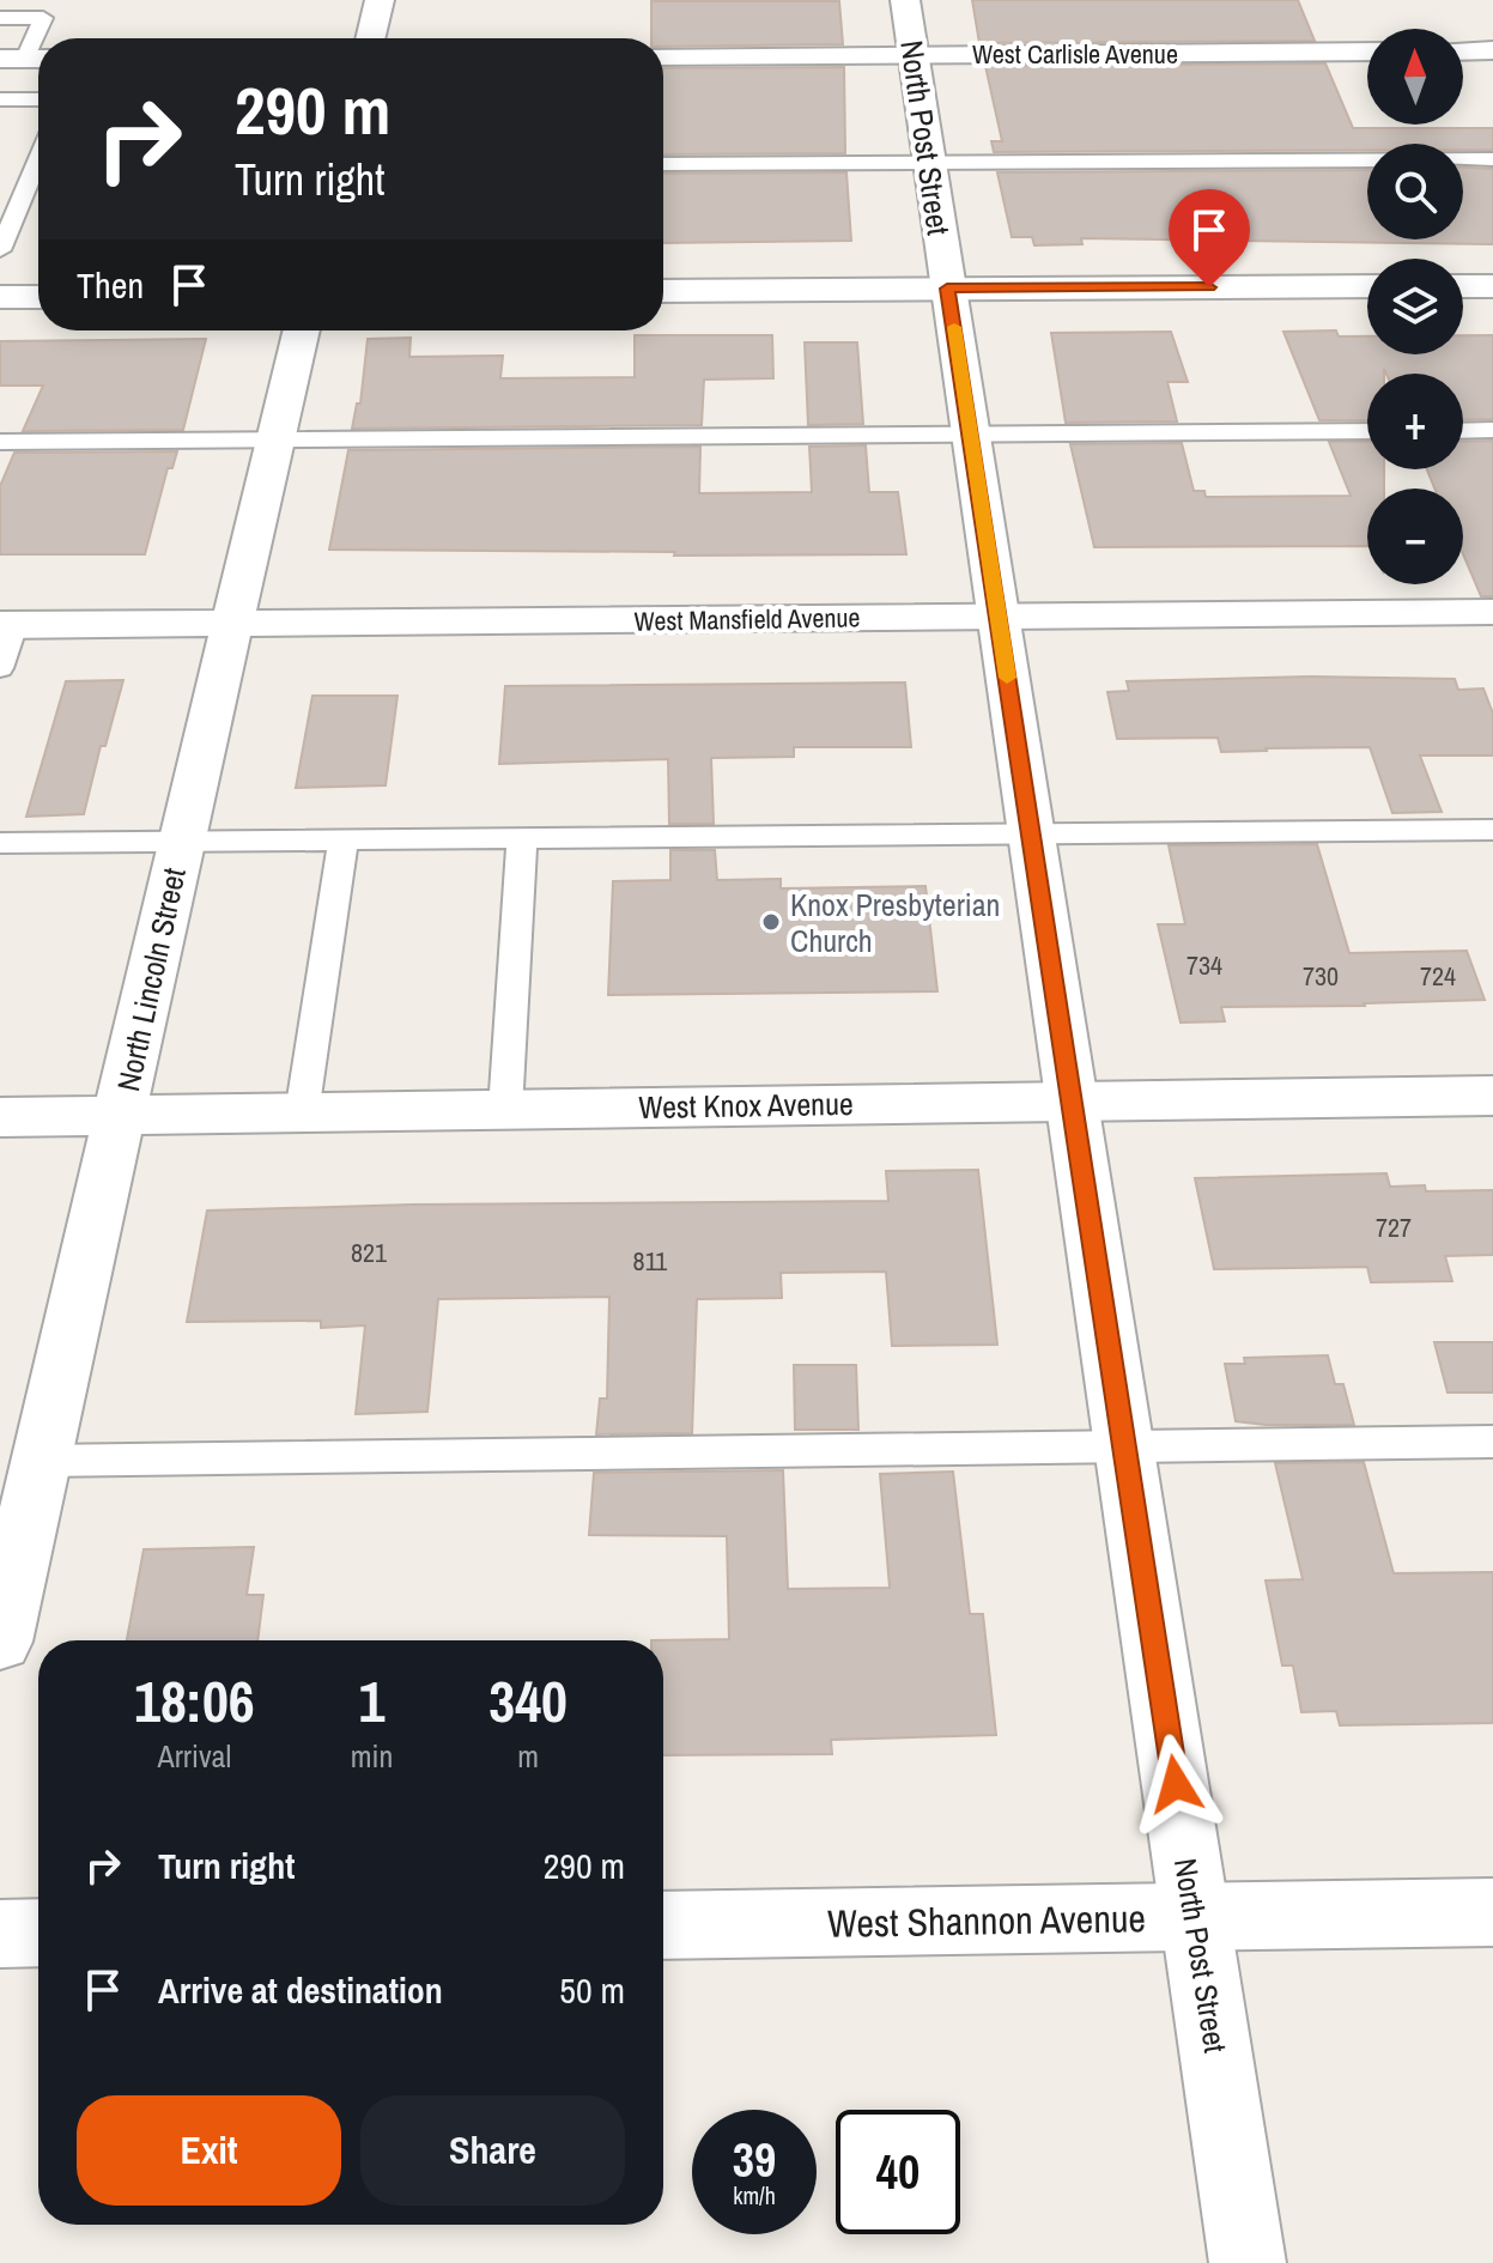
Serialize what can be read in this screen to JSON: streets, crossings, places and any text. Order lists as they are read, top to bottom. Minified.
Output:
{"streets":{"street":["West Carlisle Avenue","North Post Street","West Mansfield Avenue","North Lincoln Street","West Knox Avenue","West Shannon Avenue"]},"crossings":[["West Carlisle Avenue","North Post Street"],["North Post Street","West Mansfield Avenue"],["North Post Street","West Knox Avenue"],["North Post Street","West Shannon Avenue"],["West Mansfield Avenue","North Lincoln Street"],["North Lincoln Street","West Knox Avenue"]],"places":["Knox Presbyterian Church"],"house_numbers":["734","730","724","727","821","811"],"north":"top","page":{"map_buttons":["+","−"],"turn":["290 m","Turn right"],"then":"Then","eta":["18:06","Arrival","1","min","340","m"],"list":[{"name":"Turn right","value":"290 m"},{"name":"Arrive at destination","value":"50 m"}],"buttons":["Exit","Share"],"speed":"39 km/h","limit":"40"}}
